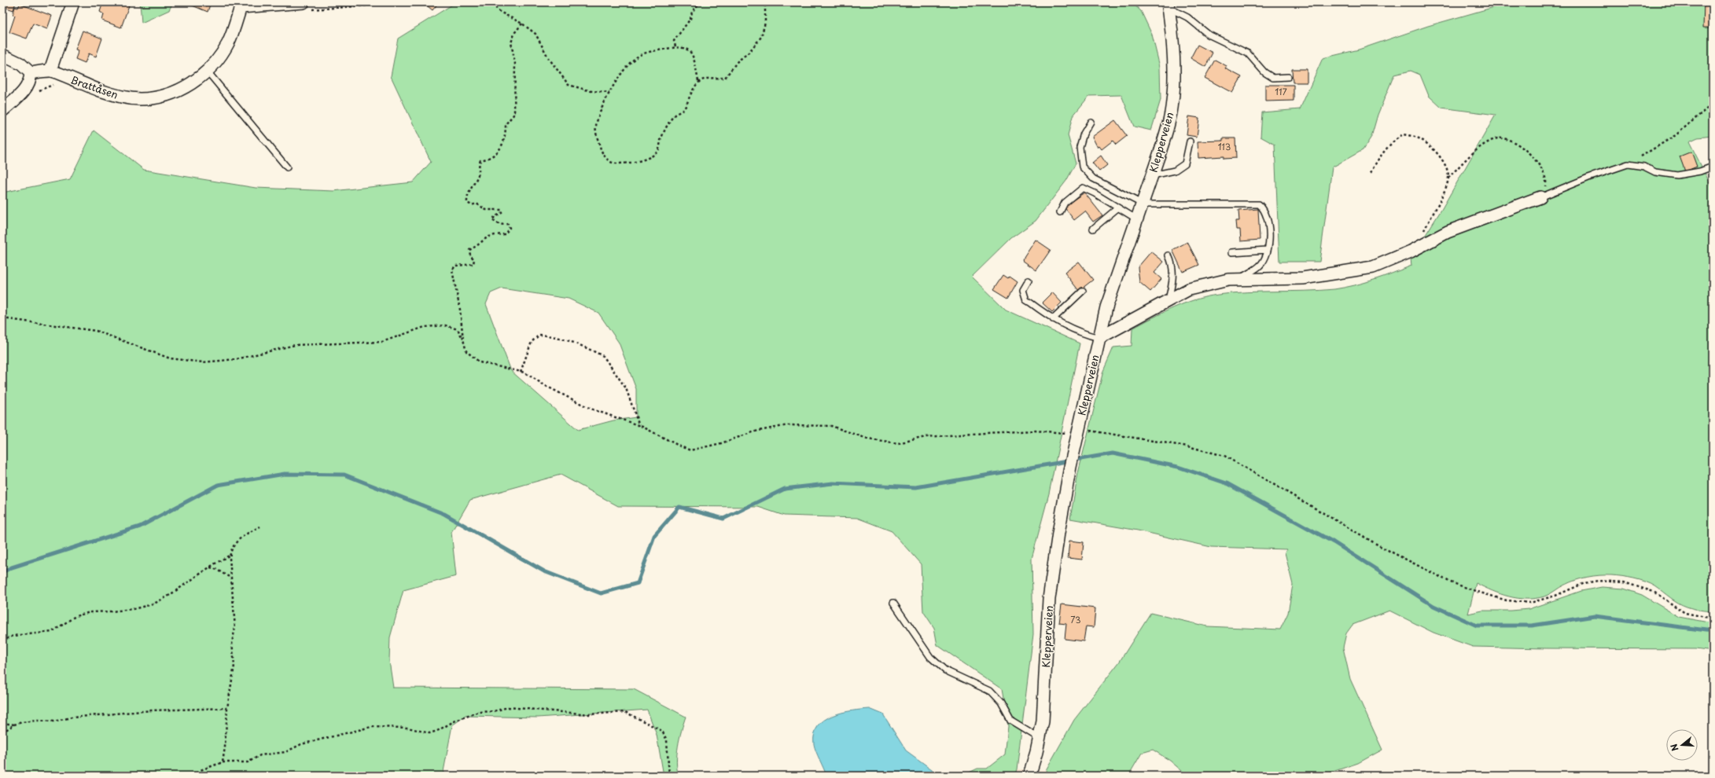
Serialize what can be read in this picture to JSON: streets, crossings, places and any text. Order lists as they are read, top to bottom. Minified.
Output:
{"streets":{"street":["Brattåsen","Klepperveien"]},"house_numbers":["117","113","73"],"north":"left"}
